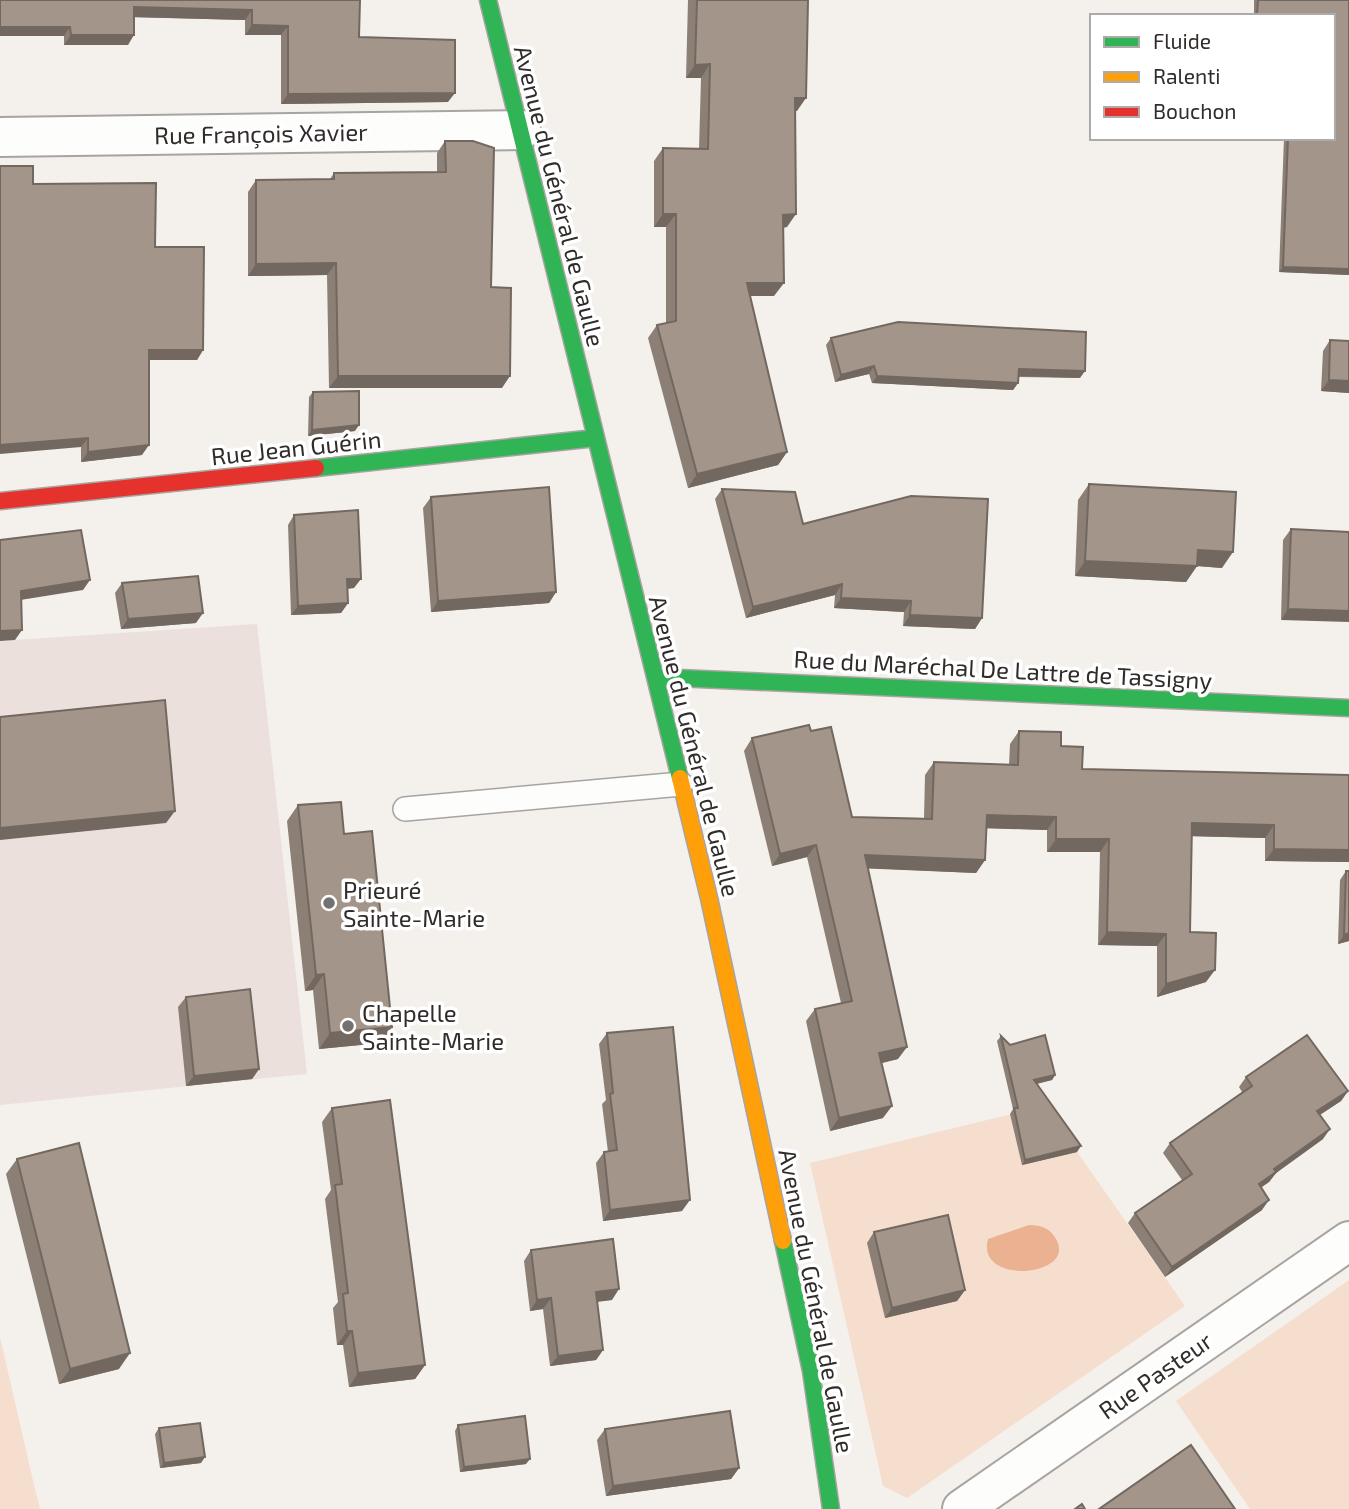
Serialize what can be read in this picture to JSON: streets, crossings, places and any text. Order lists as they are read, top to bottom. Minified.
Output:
{"streets":{"main road":["Avenue du Général de Gaulle","Rue Jean Guérin","Rue du Maréchal De Lattre de Tassigny"],"street":["Rue François Xavier","Rue Pasteur"]},"crossings":[["Rue François Xavier","Avenue du Général de Gaulle"],["Avenue du Général de Gaulle","Rue Jean Guérin"],["Avenue du Général de Gaulle","Rue du Maréchal De Lattre de Tassigny"]],"places":["Prieuré Sainte-Marie","Chapelle Sainte-Marie"],"legend":["Fluide","Ralenti","Bouchon"]}
